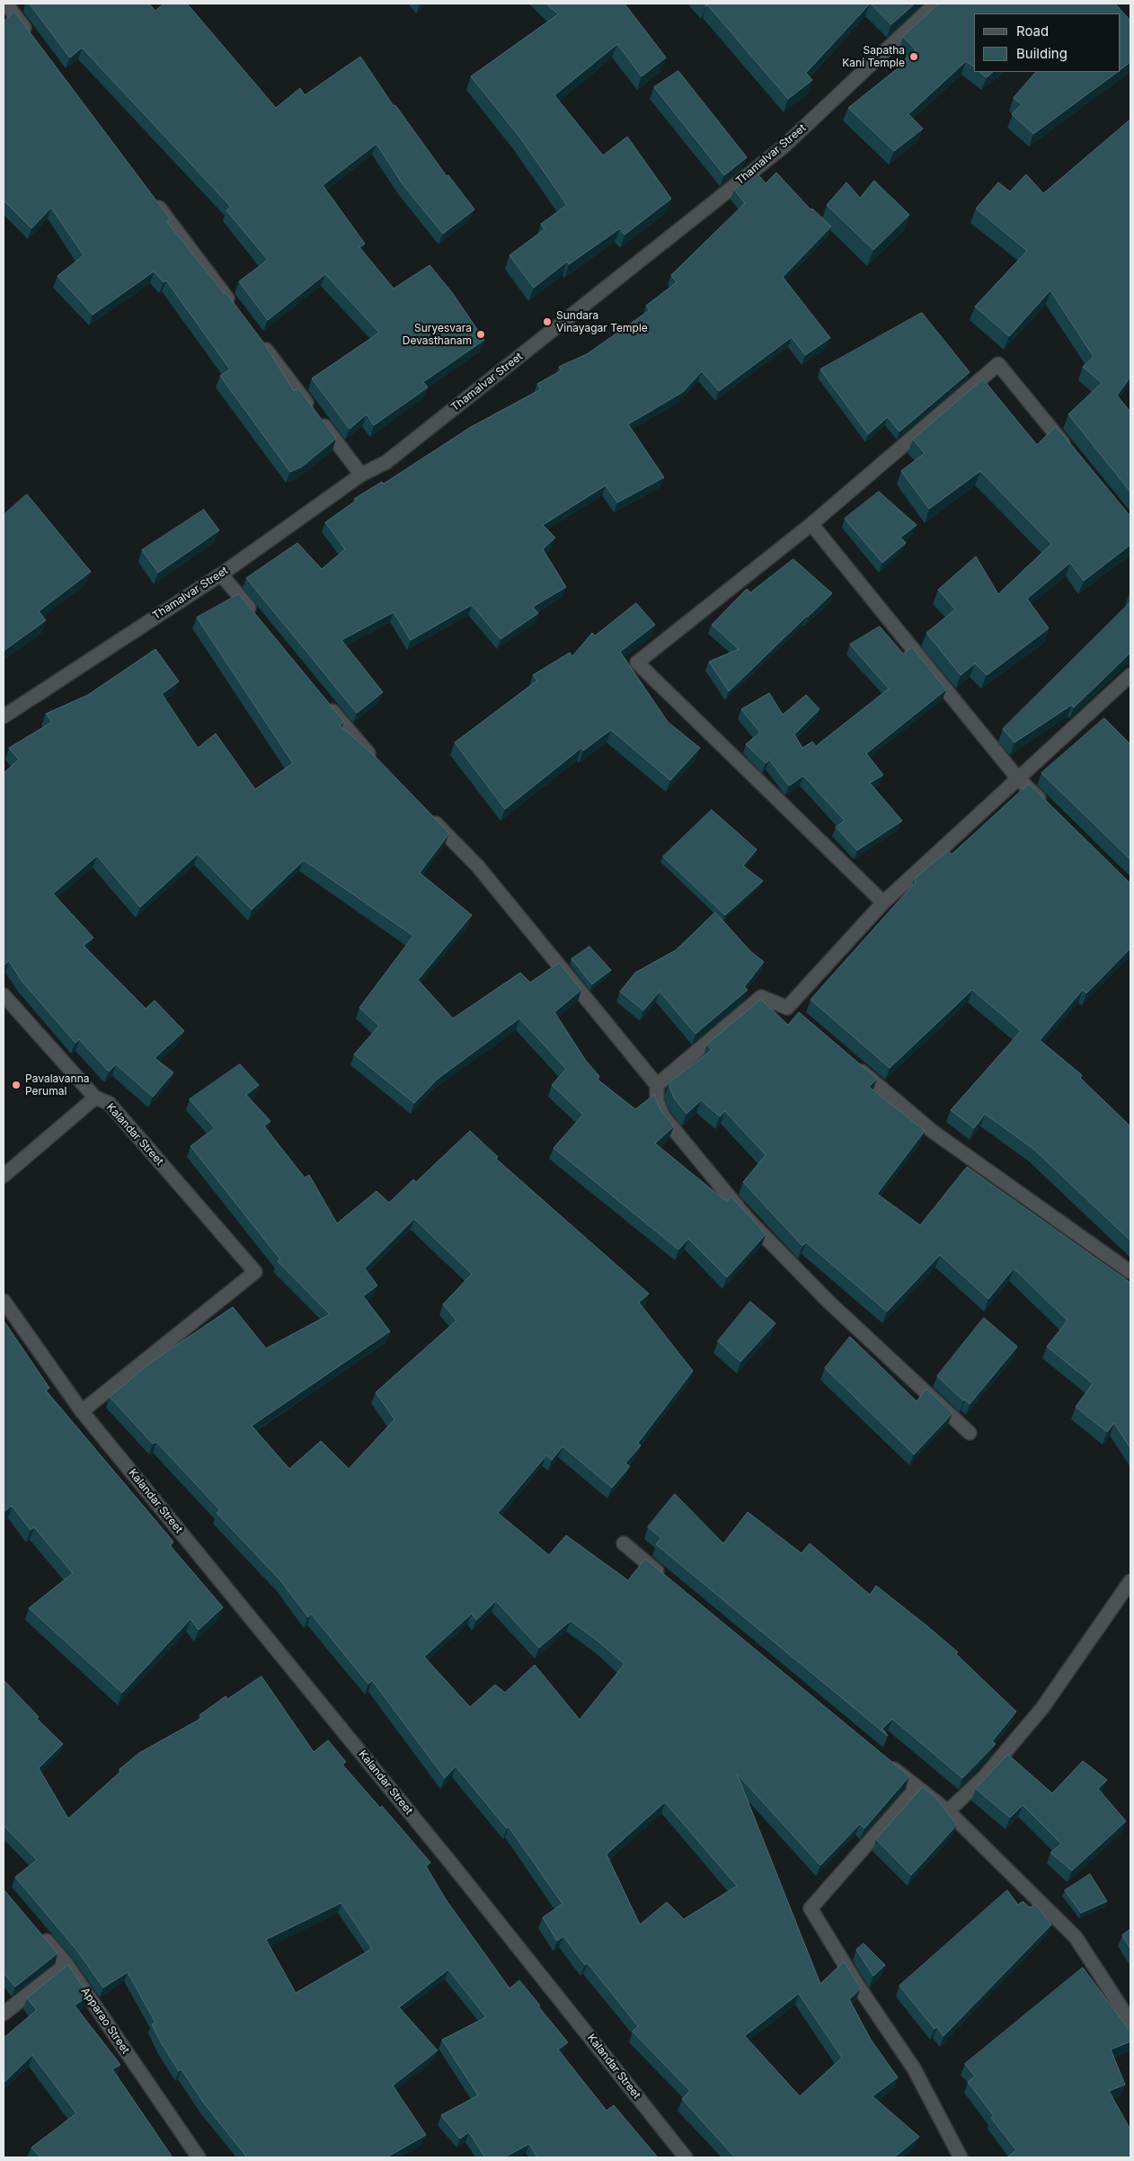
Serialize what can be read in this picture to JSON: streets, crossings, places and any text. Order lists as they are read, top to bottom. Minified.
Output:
{"streets":{"street":["Thamalvar Street","Kalandar Street","Apparao Street"]},"places":["Sapatha Kani Temple","Sundara Vinayagar Temple","Suryesvara Devasthanam","Pavalavanna Perumal"],"legend":["Road","Building"]}
